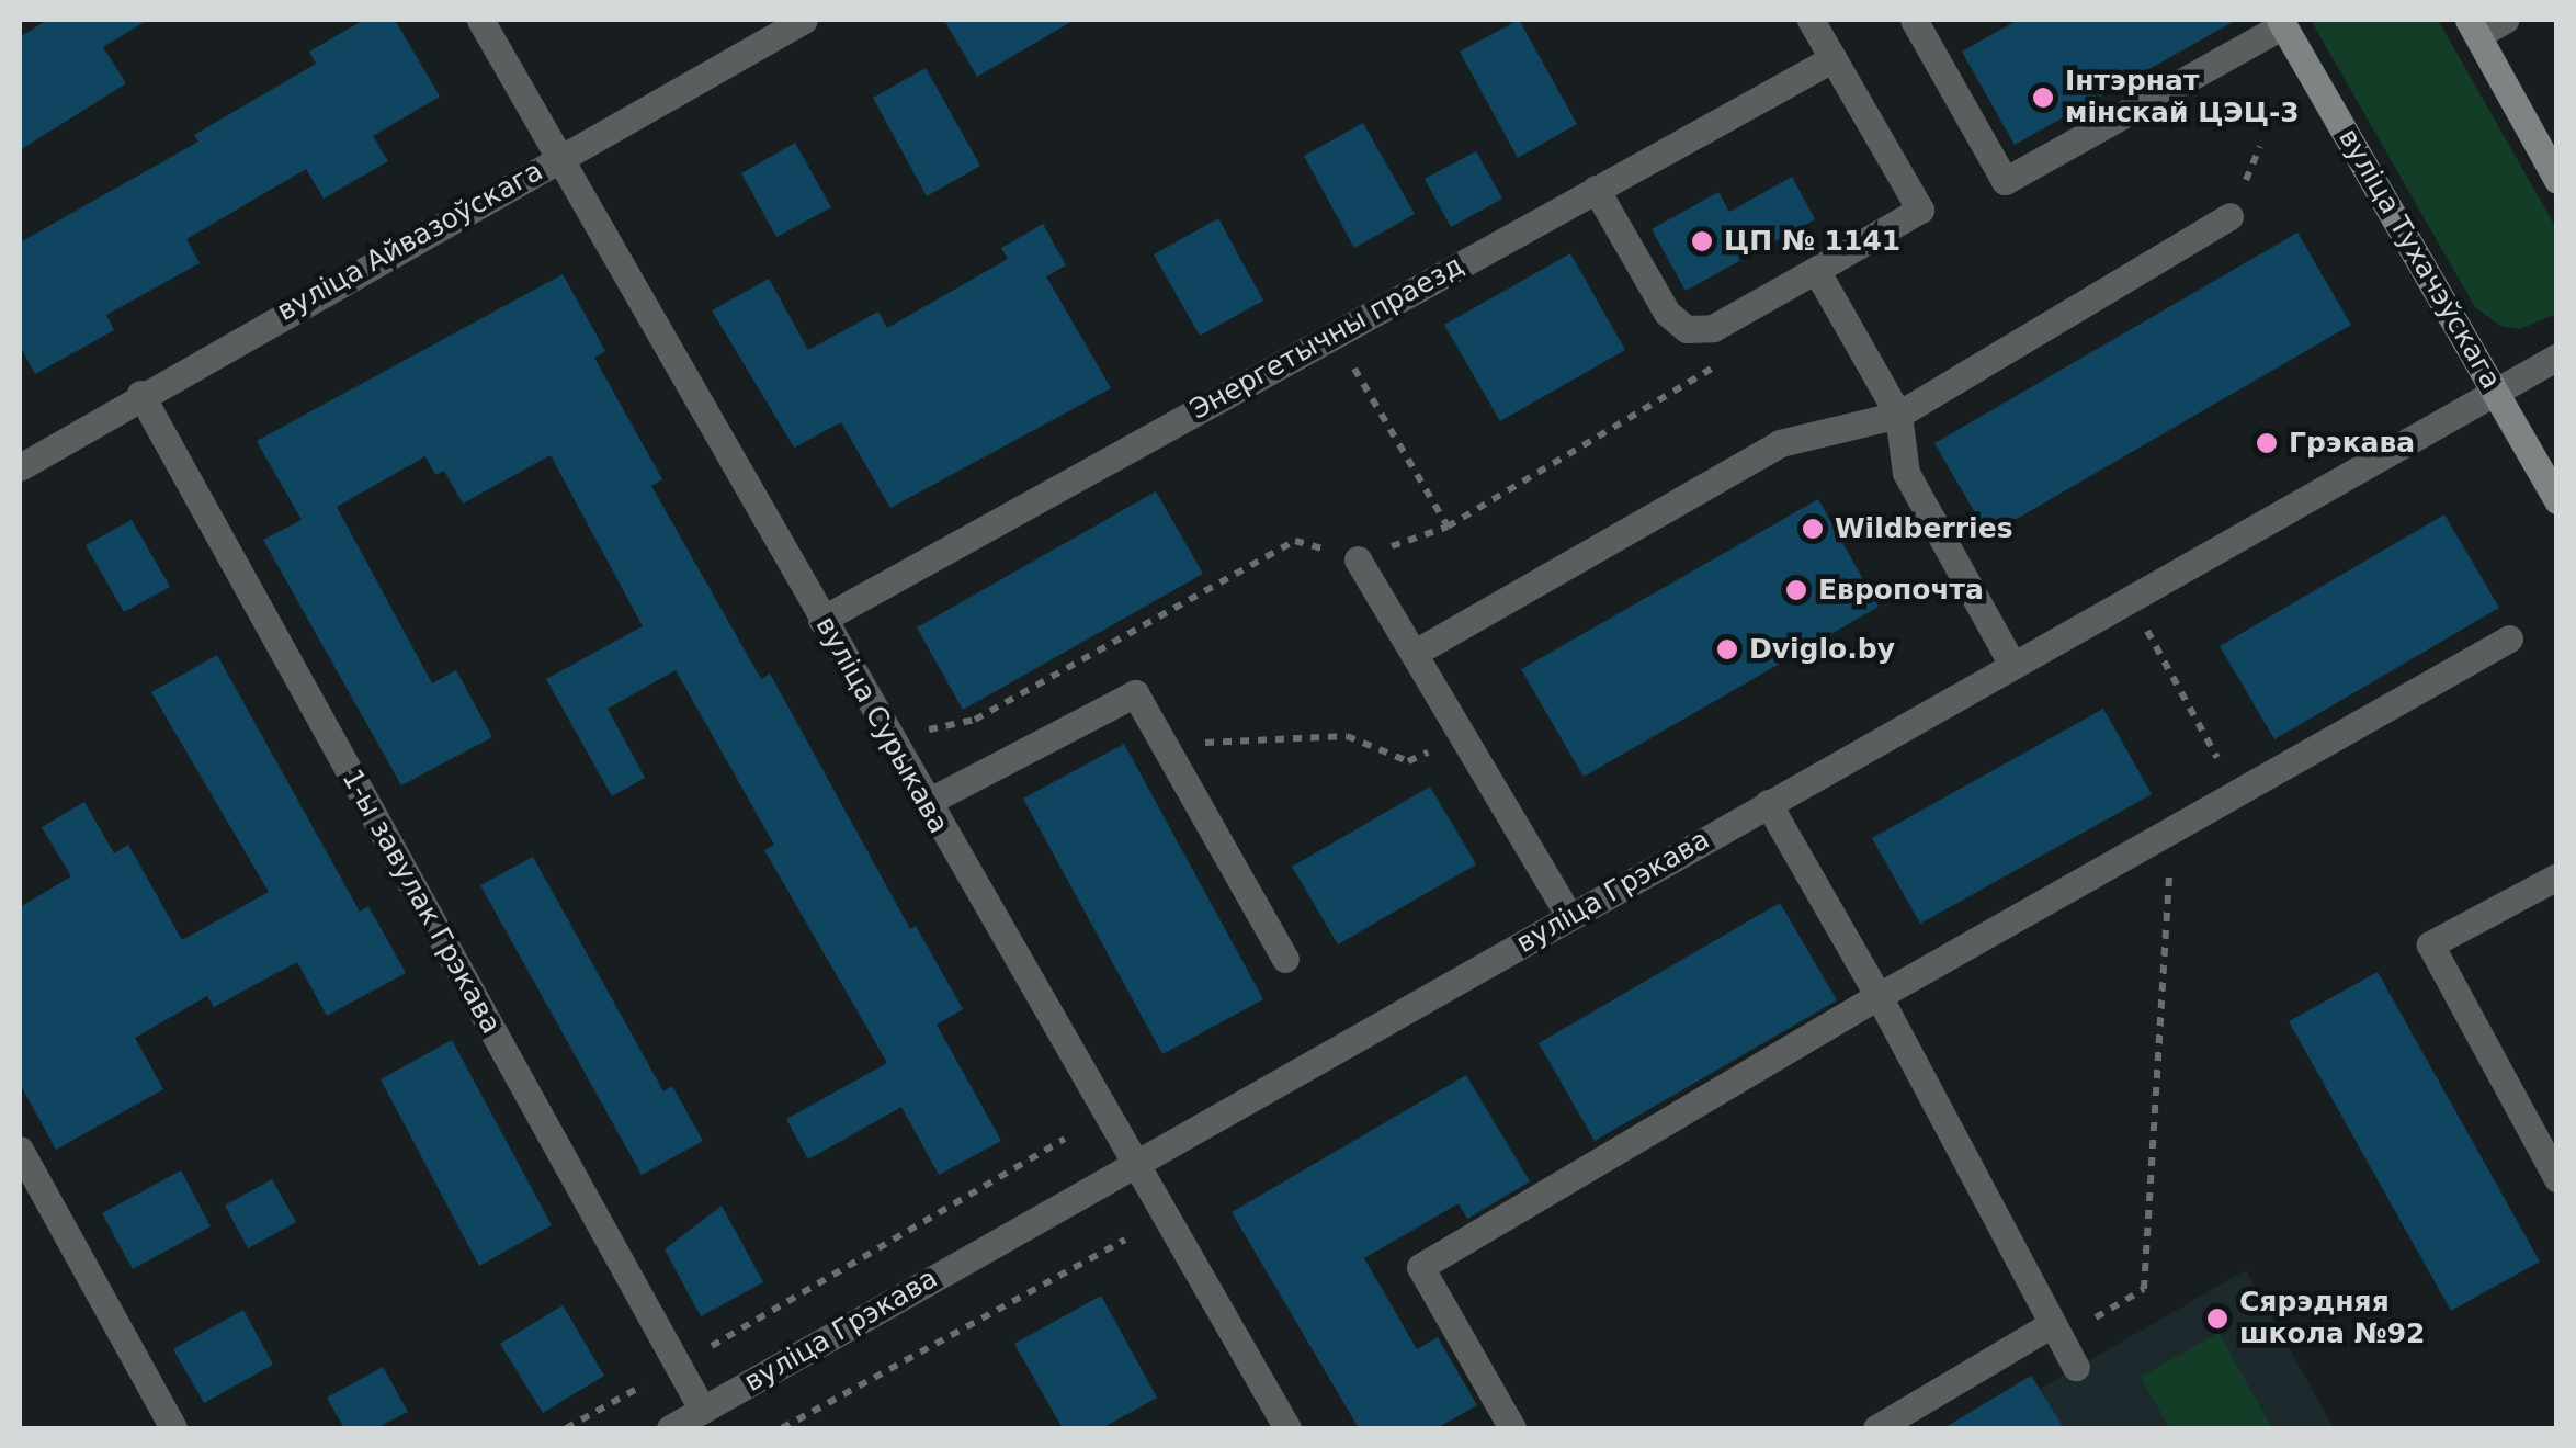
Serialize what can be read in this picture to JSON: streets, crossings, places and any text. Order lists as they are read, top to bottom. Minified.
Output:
{"streets":{"main road":["вуліца Тухачэўскага"],"street":["вуліца Айвазоўскага","Энергетычны праезд","вуліца Сурыкава","вуліца Грэкава","1-ы завулак Грэкава"]},"crossings":[["вуліца Айвазоўскага","вуліца Сурыкава"],["вуліца Айвазоўскага","1-ы завулак Грэкава"],["вуліца Тухачэўскага","вуліца Грэкава"],["Энергетычны праезд","вуліца Сурыкава"],["вуліца Сурыкава","вуліца Грэкава"],["вуліца Грэкава","1-ы завулак Грэкава"]],"places":["Інтэрнат мінскай ЦЭЦ-3","ЦП № 1141","Грэкава","Wildberries","Европочта","Dviglo.by","Сярэдняя школа №92"]}
